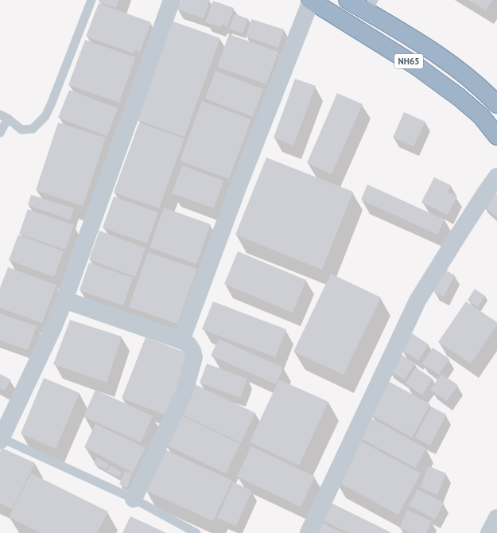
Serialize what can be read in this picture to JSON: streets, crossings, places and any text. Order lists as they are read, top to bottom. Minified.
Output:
{"streets":{"highway":["NH65"]}}
